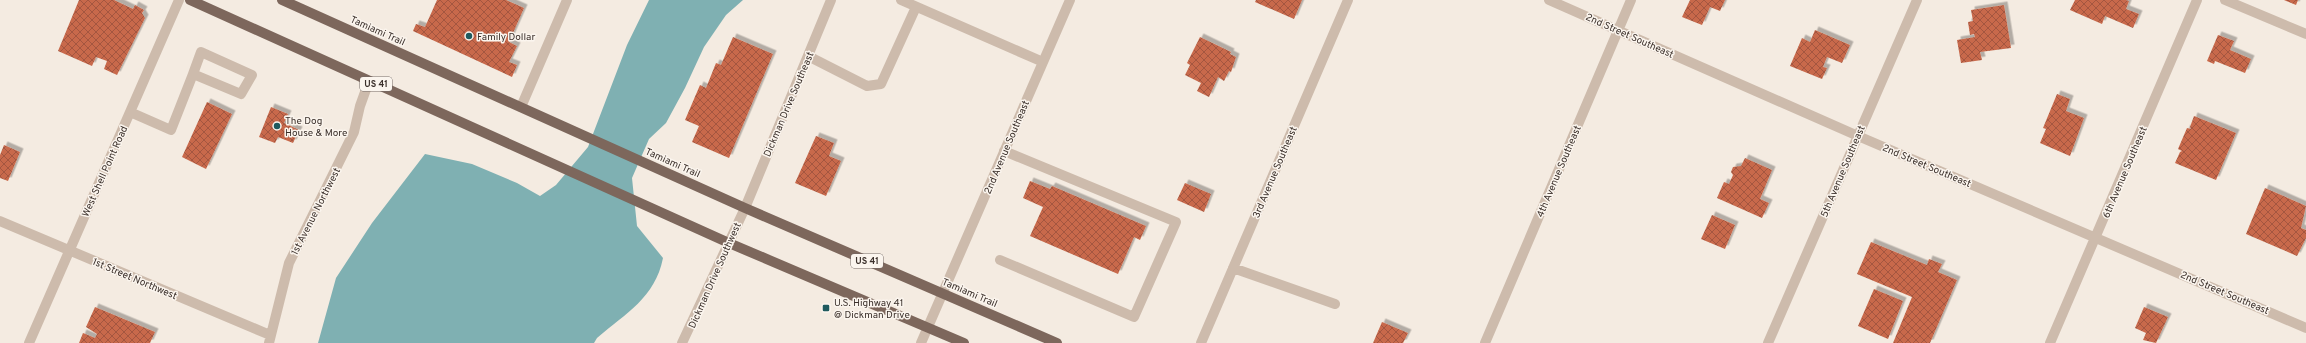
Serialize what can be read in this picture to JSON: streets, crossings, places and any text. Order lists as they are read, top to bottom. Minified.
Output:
{"streets":{"main road":["Tamiami Trail","US 41"],"street":["2nd Street Southeast","Dickman Drive Southeast","2nd Avenue Southeast","West Shell Point Road","4th Avenue Southeast","5th Avenue Southeast","3rd Avenue Southeast","6th Avenue Southeast","1st Avenue Northwest","Dickman Drive Southwest","1st Street Northwest"]},"crossings":[["Tamiami Trail","Dickman Drive Southeast"],["Tamiami Trail","2nd Avenue Southeast"],["Tamiami Trail","Dickman Drive Southwest"],["2nd Street Southeast","4th Avenue Southeast"],["2nd Street Southeast","5th Avenue Southeast"],["2nd Street Southeast","6th Avenue Southeast"],["US 41","2nd Avenue Southeast"],["US 41","1st Avenue Northwest"],["US 41","Dickman Drive Southwest"],["Dickman Drive Southeast","Dickman Drive Southwest"],["West Shell Point Road","1st Street Northwest"],["1st Avenue Northwest","1st Street Northwest"]],"places":{"other":["Family Dollar","The Dog House & More"],"transit":["U.S. Highway 41 @ Dickman Drive"]}}
